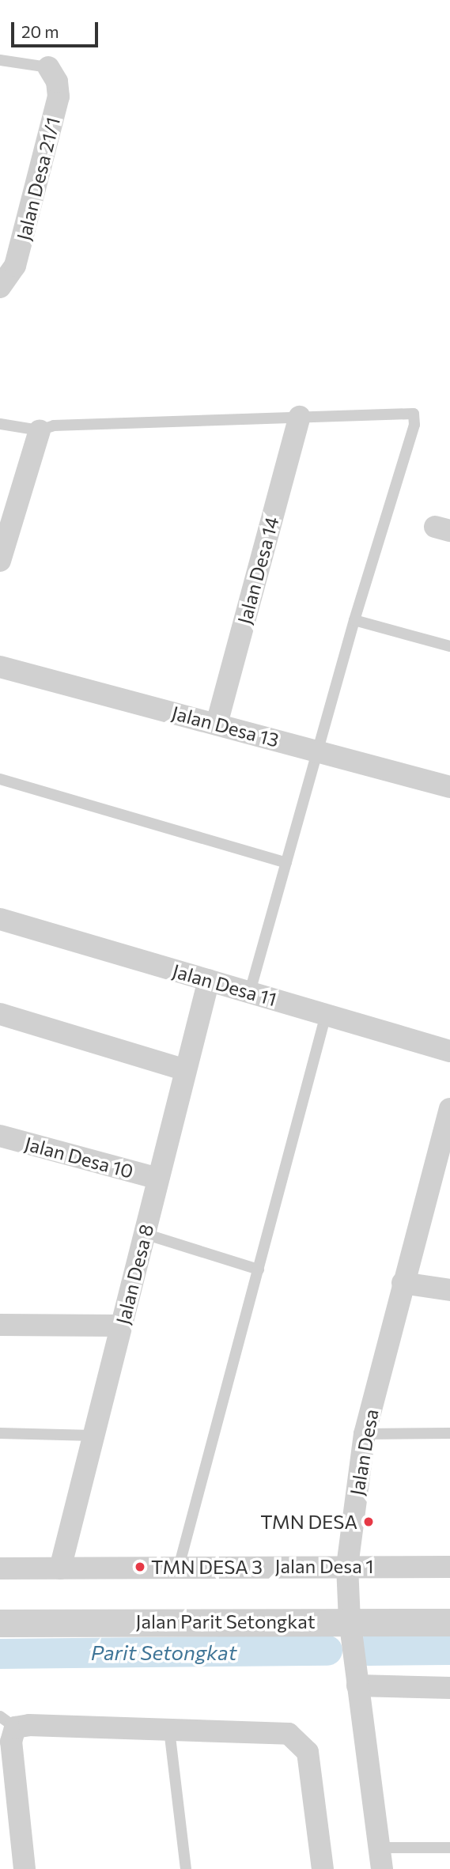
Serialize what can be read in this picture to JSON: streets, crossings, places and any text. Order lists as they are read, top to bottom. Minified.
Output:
{"streets":{"street":["Jalan Desa 21/1","Jalan Desa 14","Jalan Desa 13","Jalan Desa 11","Jalan Desa 10","Jalan Desa 8","Jalan Desa","Jalan Desa 1","Jalan Parit Setongkat"]},"crossings":[["Jalan Desa 14","Jalan Desa 13"],["Jalan Desa 11","Jalan Desa 8"],["Jalan Desa 10","Jalan Desa 8"],["Jalan Desa 8","Jalan Desa 1"],["Jalan Desa","Jalan Desa 1"],["Jalan Desa","Jalan Parit Setongkat"]],"water":["Parit Setongkat"],"places":["TMN DESA","TMN DESA 3"],"scale_bar":"20 m"}
